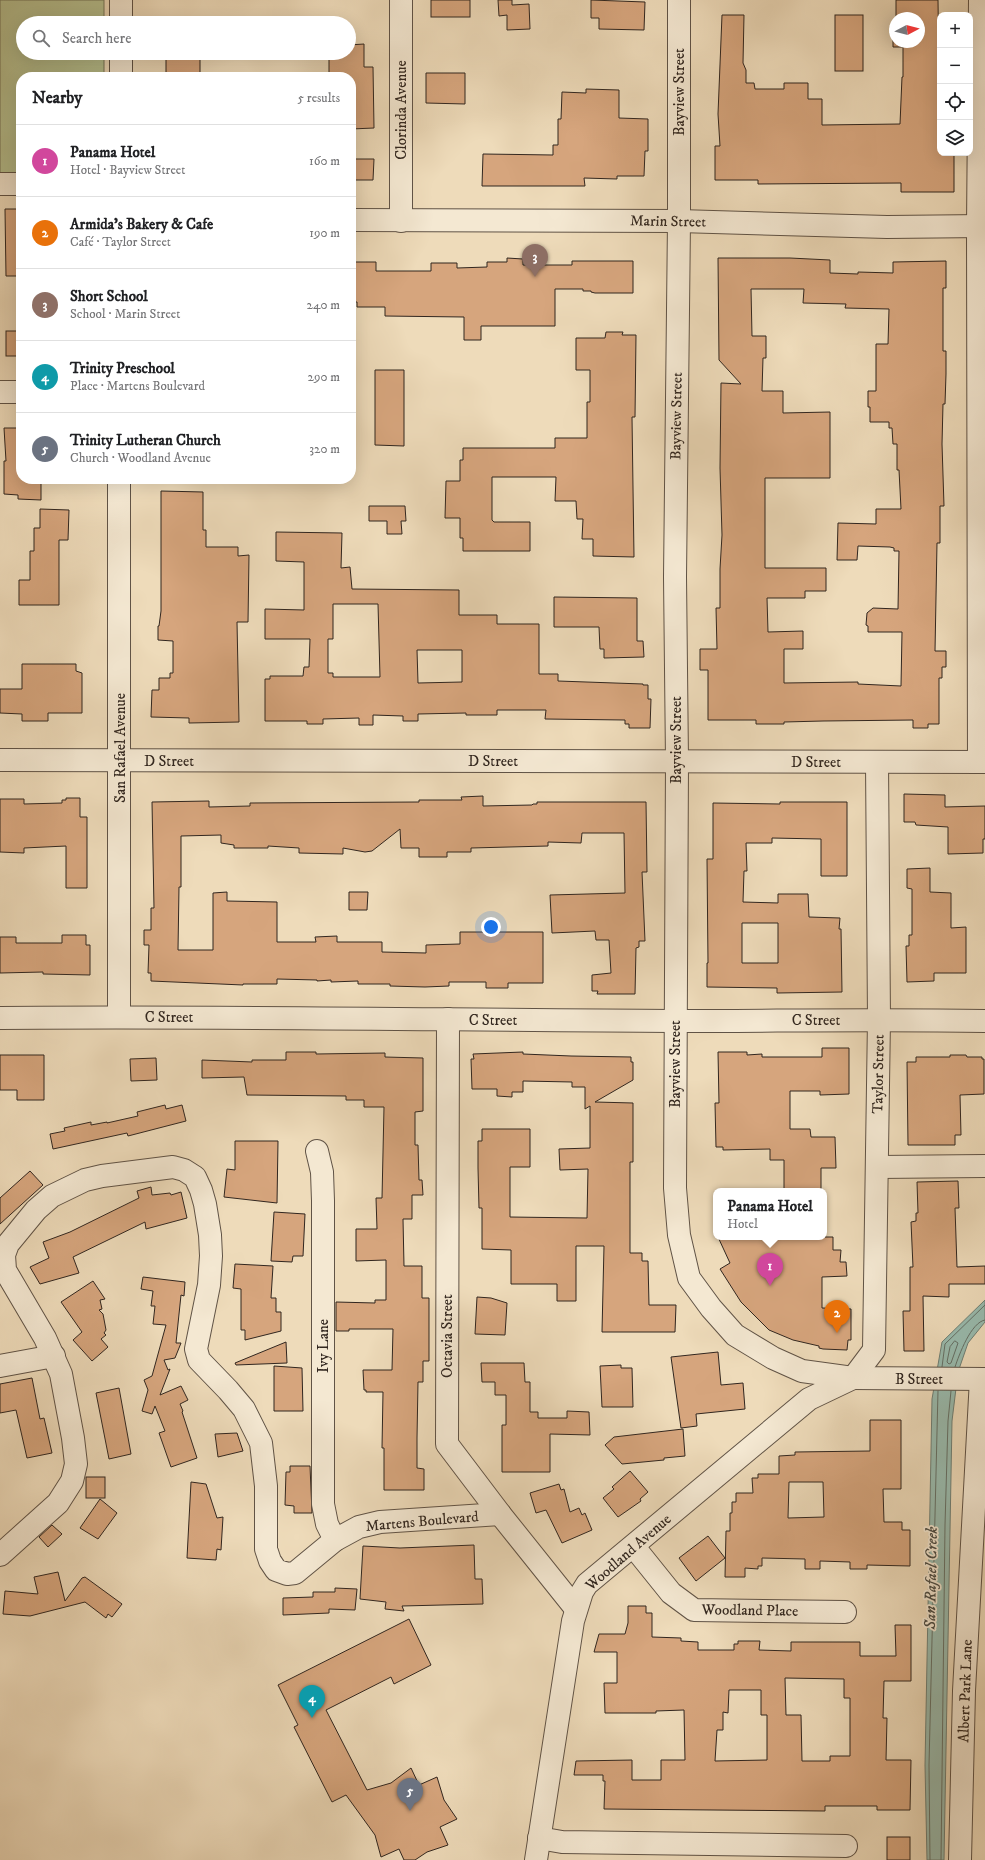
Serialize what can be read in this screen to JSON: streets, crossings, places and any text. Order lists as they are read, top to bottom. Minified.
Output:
{"streets":{"street":["Bayview Street","Clorinda Avenue","Marin Street","San Rafael Avenue","D Street","C Street","Taylor Street","Octavia Street","Ivy Lane","B Street","Martens Boulevard","Woodland Avenue","Woodland Place","Albert Park Lane"]},"crossings":[["Bayview Street","Marin Street"],["Bayview Street","D Street"],["Bayview Street","C Street"],["Bayview Street","Taylor Street"],["Bayview Street","B Street"],["Bayview Street","Woodland Avenue"],["Clorinda Avenue","Marin Street"],["San Rafael Avenue","D Street"],["San Rafael Avenue","C Street"],["D Street","Taylor Street"],["C Street","Taylor Street"],["C Street","Octavia Street"],["Taylor Street","B Street"],["Taylor Street","Woodland Avenue"],["Octavia Street","Martens Boulevard"],["Octavia Street","Woodland Avenue"],["Ivy Lane","Martens Boulevard"],["B Street","Woodland Avenue"],["B Street","Albert Park Lane"],["Woodland Avenue","Woodland Place"]],"water":["San Rafael Creek"],"north":"right","page":{"map_buttons":["+","−"],"search":"Search here","heading":["Nearby","5 results"],"list":[{"mark":"1","name":"Panama Hotel","note":"Hotel · Bayview Street","value":"160 m"},{"mark":"2","name":"Armida's Bakery & Cafe","note":"Café · Taylor Street","value":"190 m"},{"mark":"3","name":"Short School","note":"School · Marin Street","value":"240 m"},{"mark":"4","name":"Trinity Preschool","note":"Place · Martens Boulevard","value":"290 m"},{"mark":"5","name":"Trinity Lutheran Church","note":"Church · Woodland Avenue","value":"320 m"}],"pins":["3","1","2","4","5"],"popup":["Panama Hotel","Hotel"]}}
